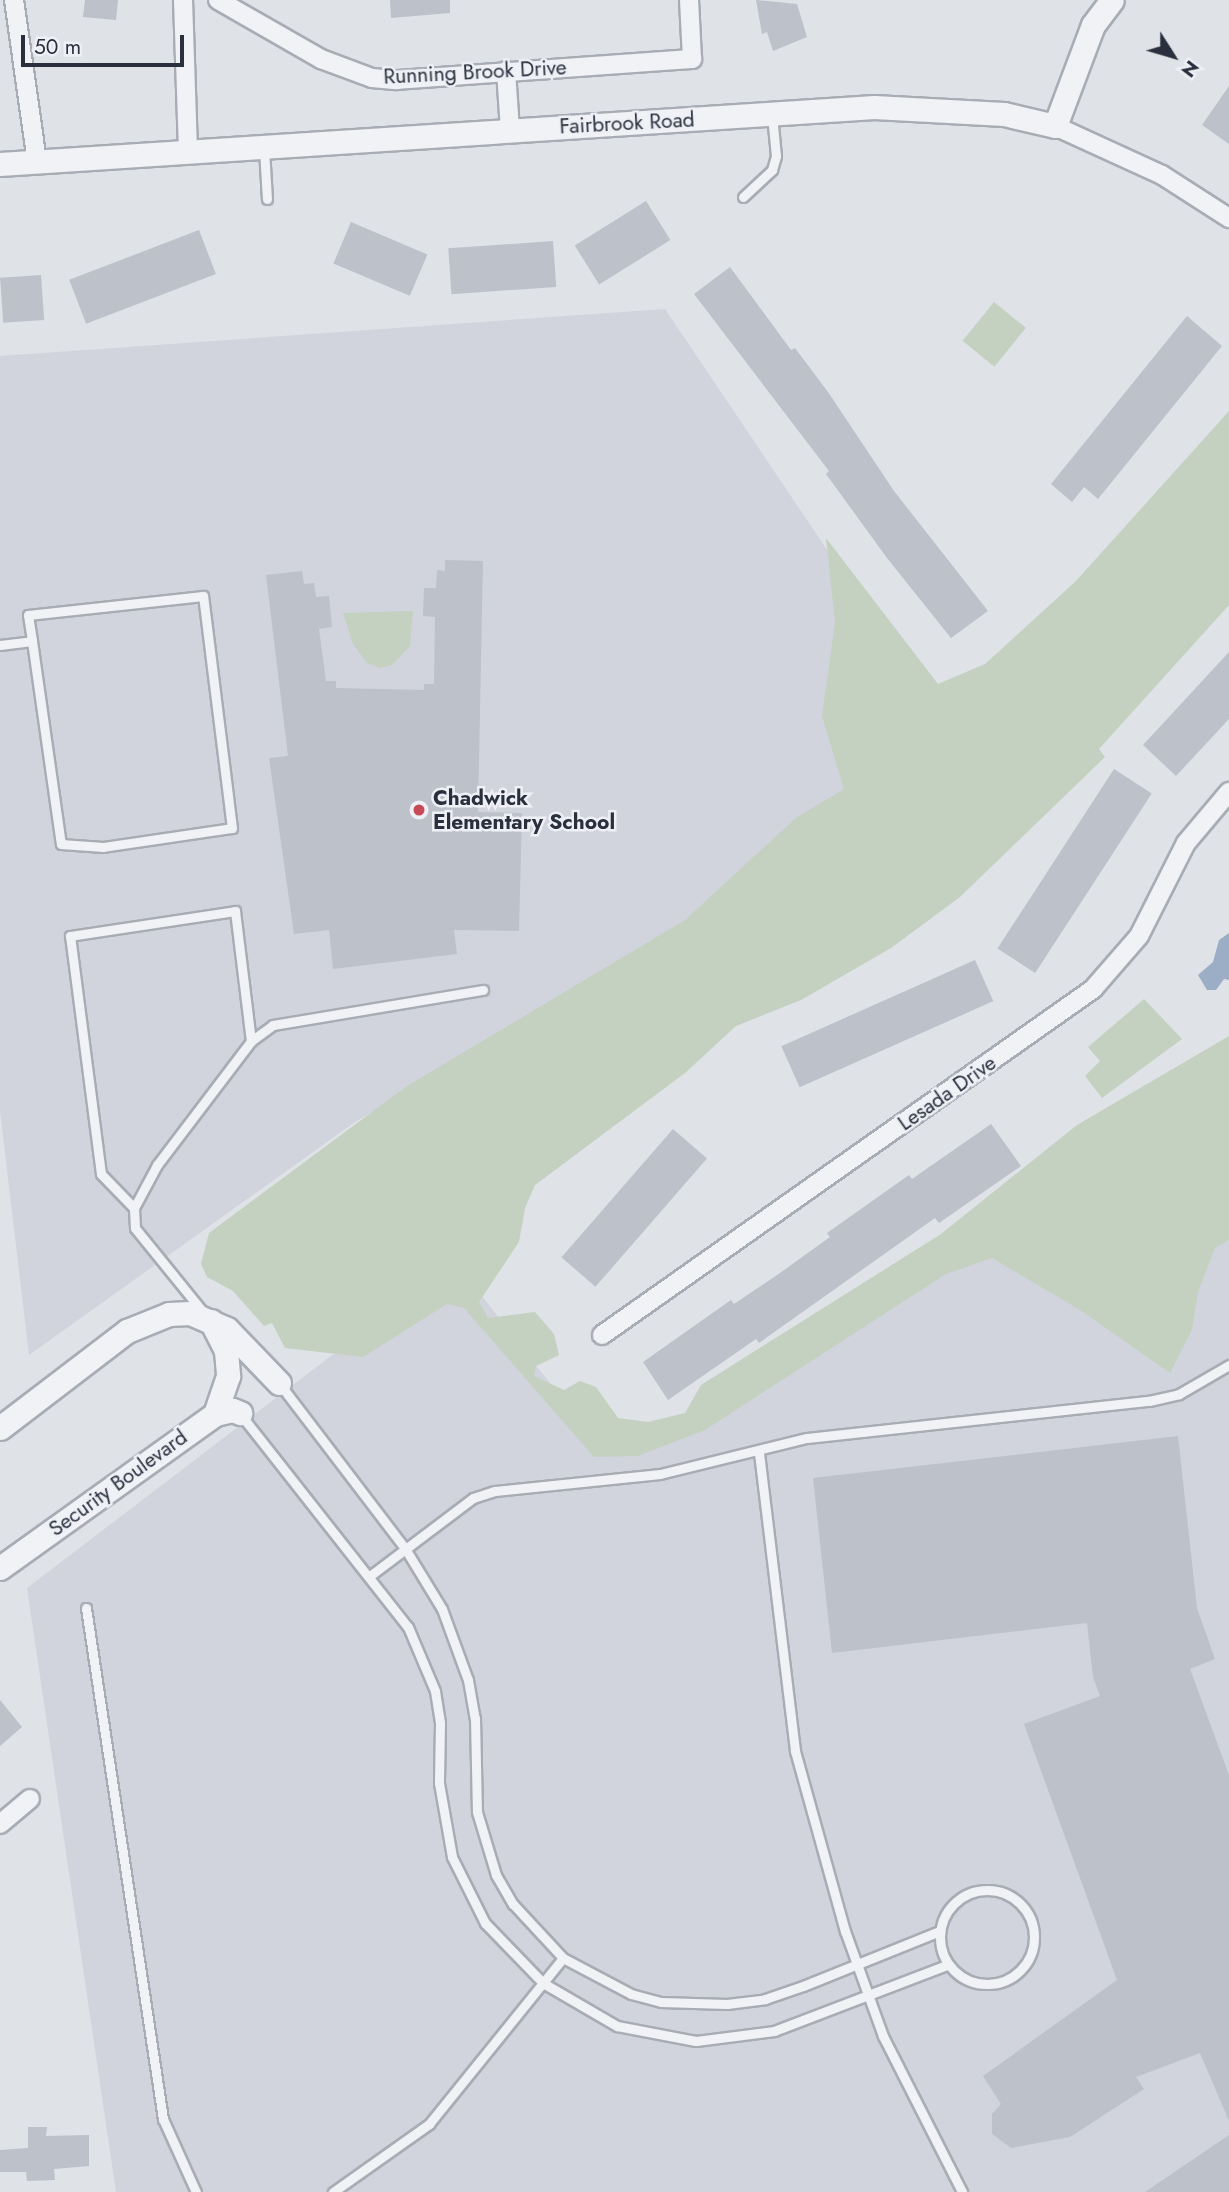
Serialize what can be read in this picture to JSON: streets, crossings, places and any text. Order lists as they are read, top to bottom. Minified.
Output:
{"streets":{"street":["Running Brook Drive","Fairbrook Road","Lesada Drive","Security Boulevard"]},"places":["Chadwick Elementary School"],"scale_bar":"50 m","north":"bottom right"}
